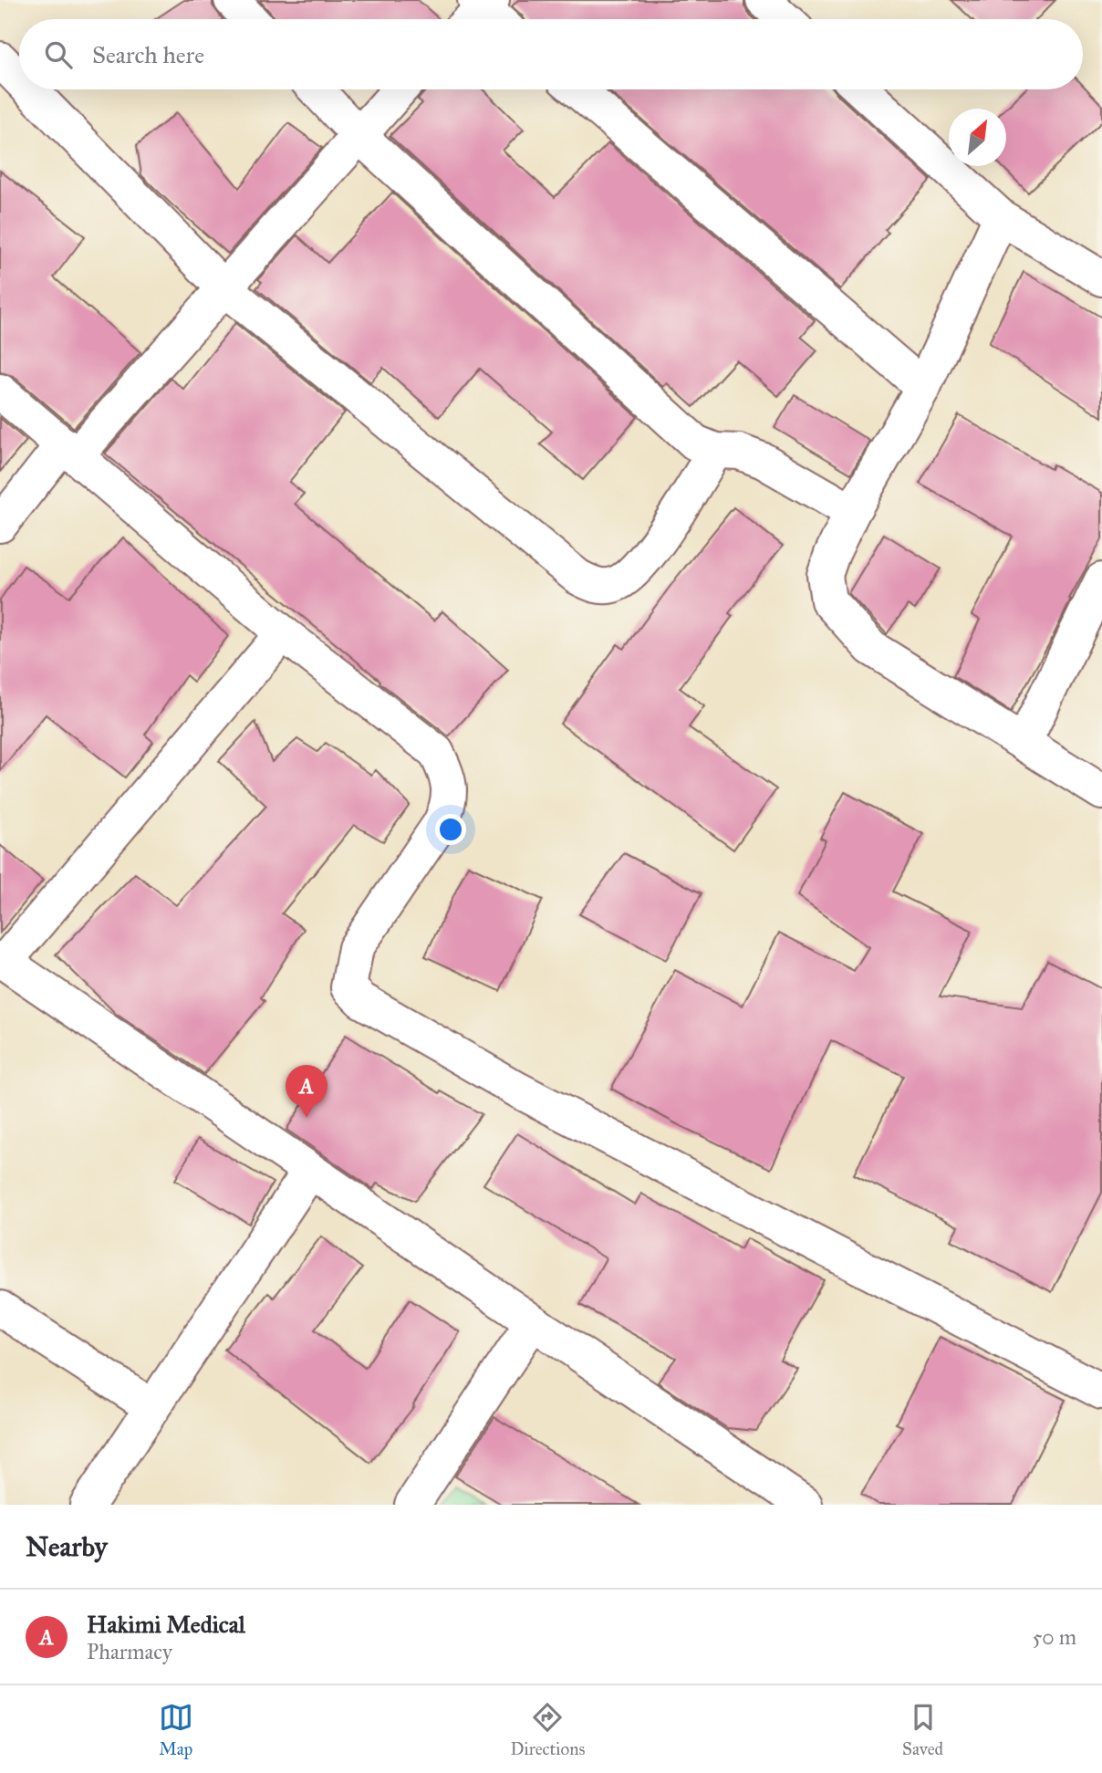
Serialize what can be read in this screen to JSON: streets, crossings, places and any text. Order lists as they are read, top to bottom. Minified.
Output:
{"north":"top right","page":{"search":"Search here","pins":"A","heading":"Nearby","list":[{"mark":"A","name":"Hakimi Medical","note":"Pharmacy","value":"50 m"}],"nav":["Map","Directions","Saved"]}}
